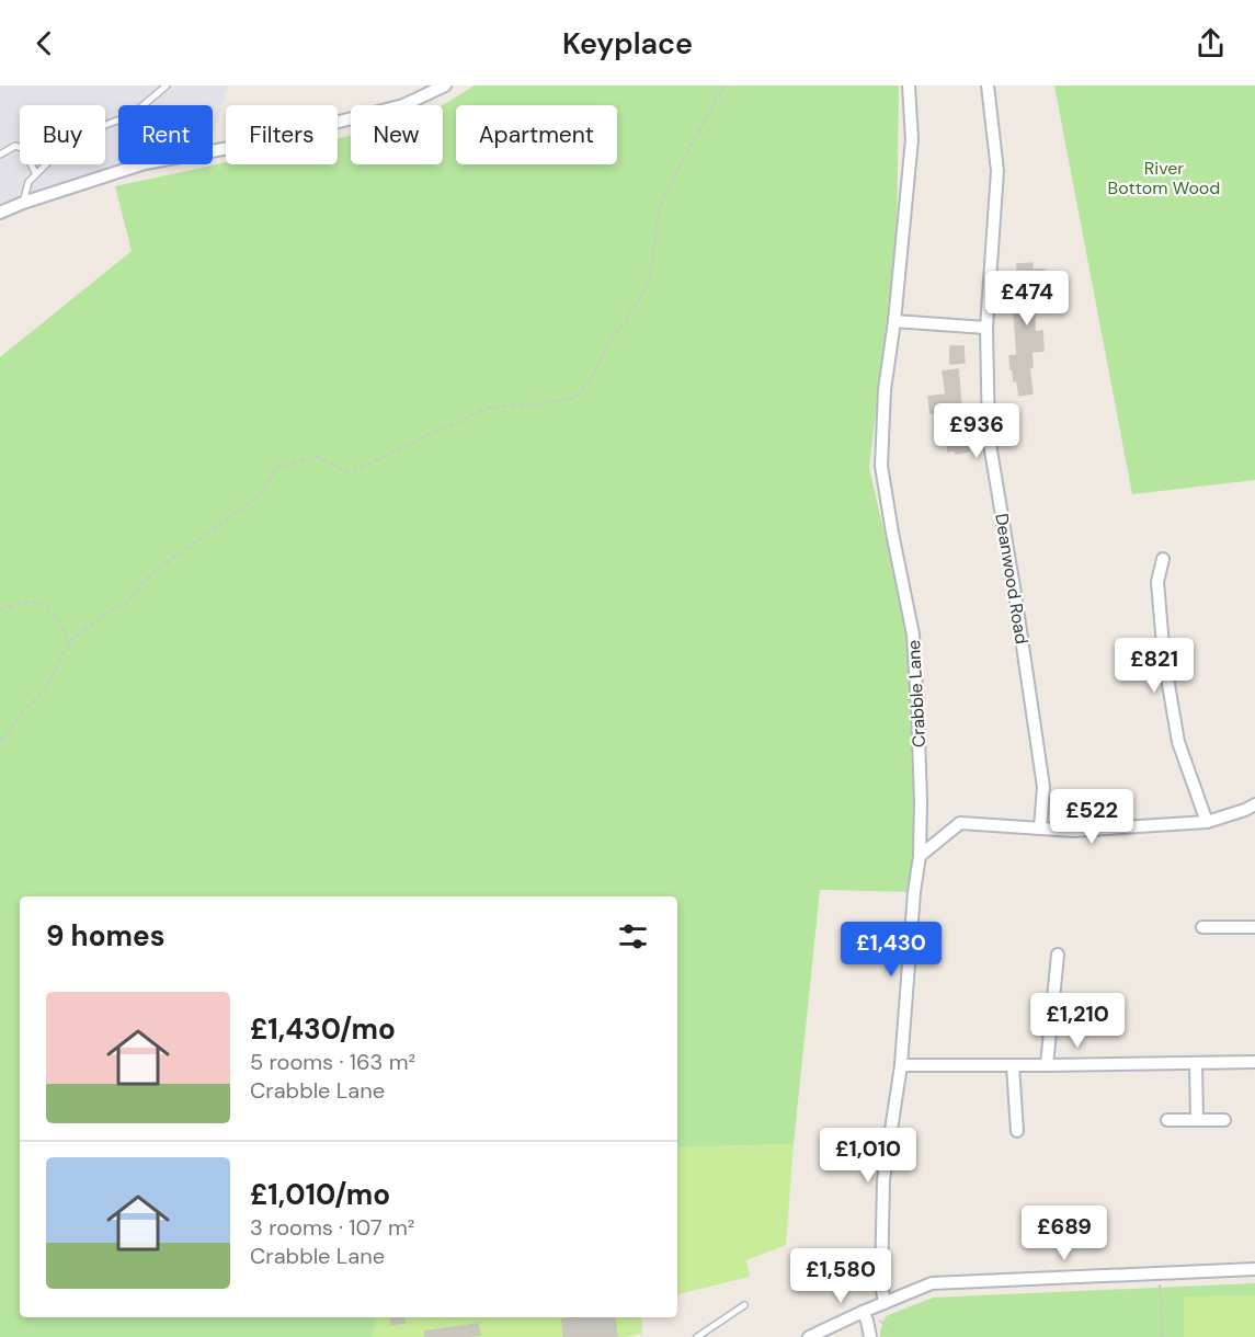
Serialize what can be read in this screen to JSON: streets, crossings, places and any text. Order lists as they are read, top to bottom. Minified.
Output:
{"streets":{"street":["Deanwood Road","Crabble Lane"]},"parks":["River Bottom Wood"],"page":{"header":"Keyplace","chip":["Buy","Rent","Filters","New","Apartment"],"price":["£474","£936","£821","£522","£1,430","£1,210","£1,010","£689","£1,580"],"heading":"9 homes","list":[{"name":"£1,430/mo","note":"5 rooms · 163 m² · Crabble Lane"},{"name":"£1,010/mo","note":"3 rooms · 107 m² · Crabble Lane"}]}}
